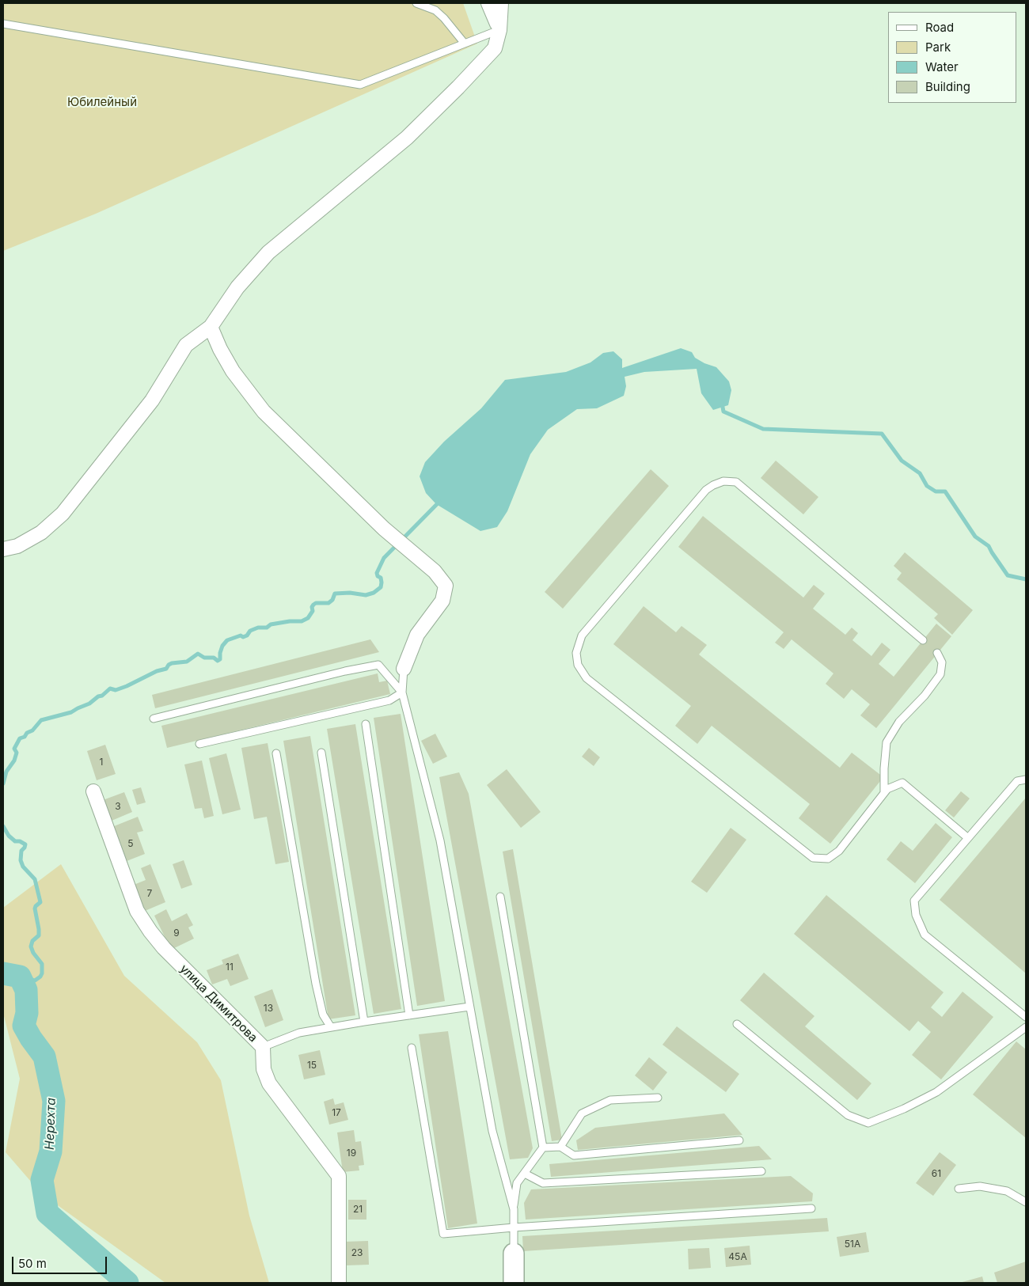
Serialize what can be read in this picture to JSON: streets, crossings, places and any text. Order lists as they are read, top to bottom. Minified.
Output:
{"streets":{"street":["улица Димитрова"]},"water":["Нерехта"],"parks":["Юбилейный"],"house_numbers":["1","3","5","7","9","11","13","15","17","19","61","21","51А","23","45А"],"legend":["Road","Park","Water","Building"],"scale_bar":"50 m"}
